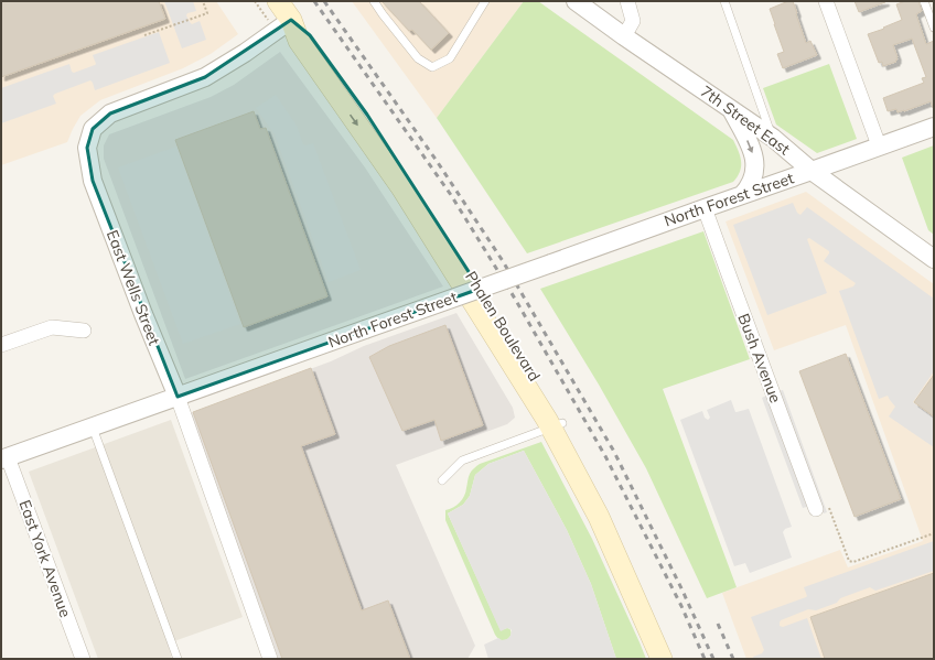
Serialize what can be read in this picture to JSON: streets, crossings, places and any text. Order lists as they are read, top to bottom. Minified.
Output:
{"streets":{"main road":["Phalen Boulevard"],"street":["7th Street East","North Forest Street","East Wells Street","Bush Avenue","East York Avenue"]},"crossings":[["7th Street East","North Forest Street"],["North Forest Street","East Wells Street"],["North Forest Street","Bush Avenue"],["North Forest Street","East York Avenue"],["East Wells Street","Phalen Boulevard"]]}
